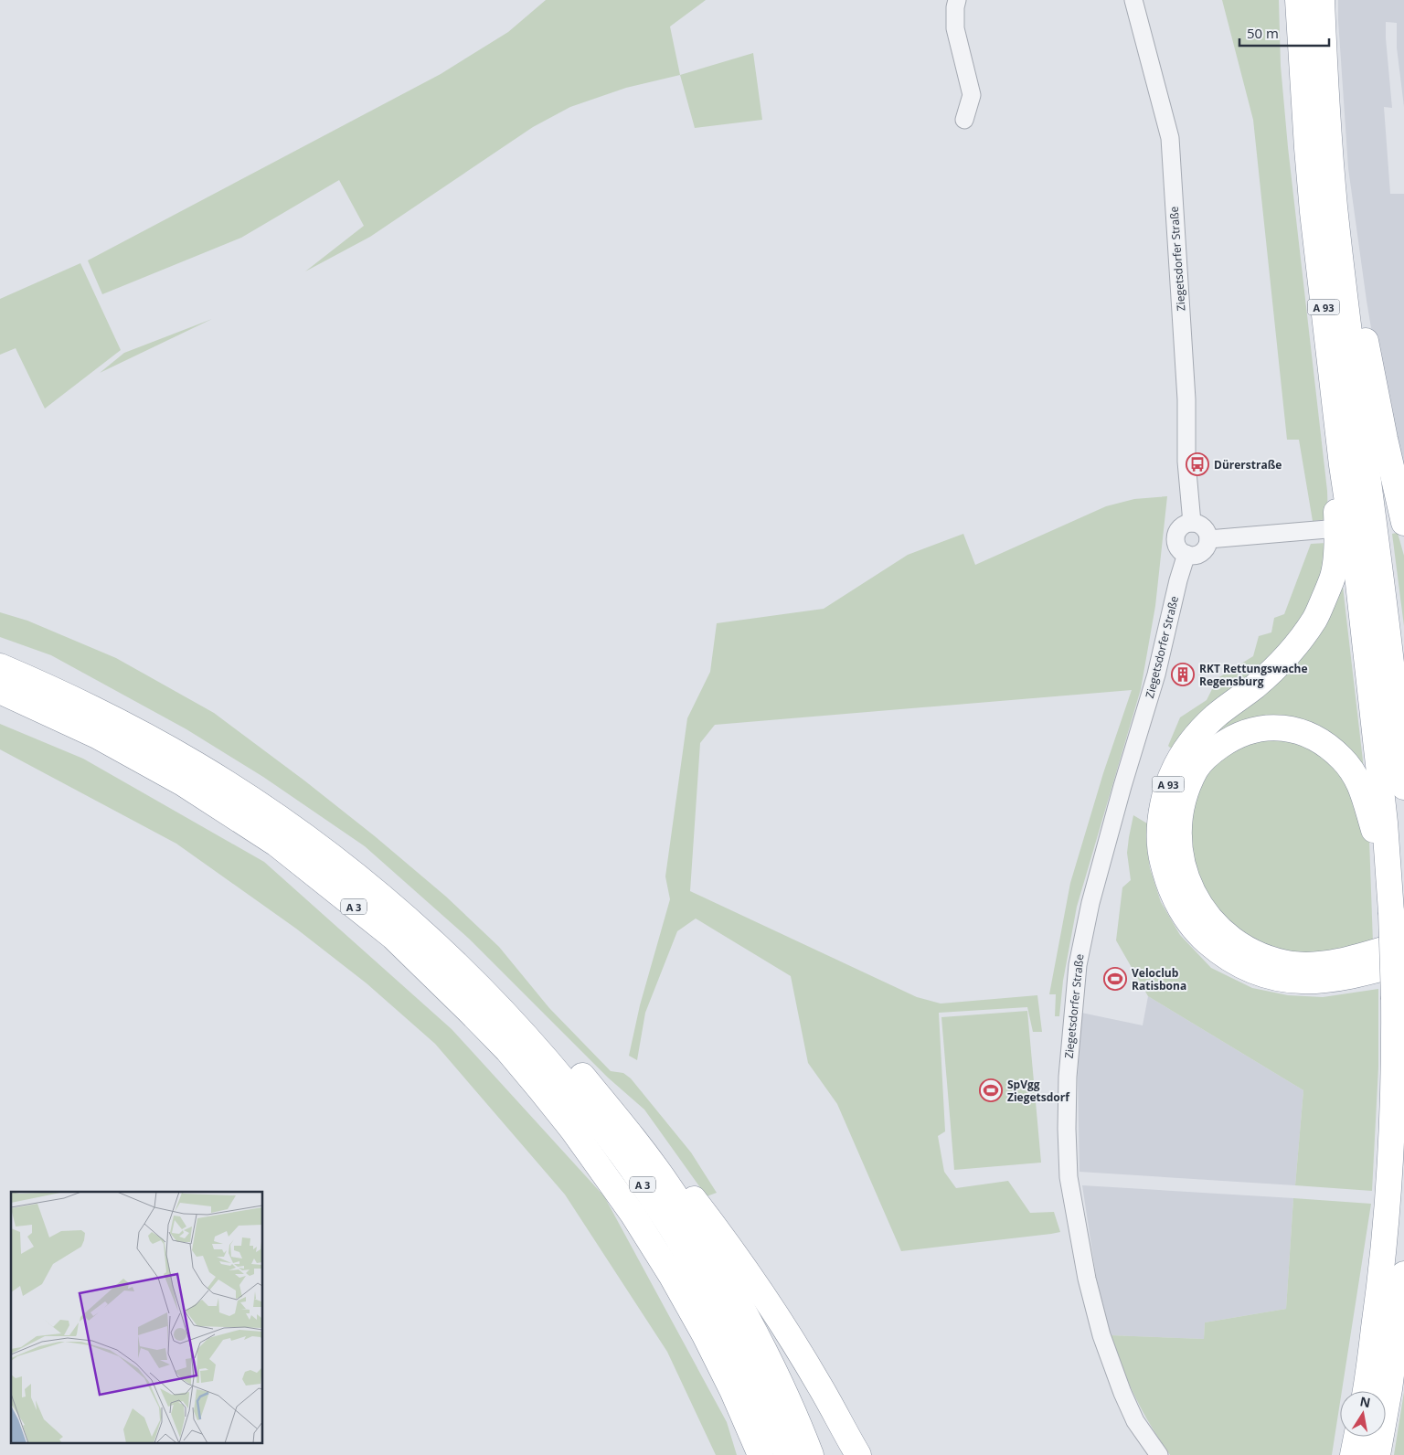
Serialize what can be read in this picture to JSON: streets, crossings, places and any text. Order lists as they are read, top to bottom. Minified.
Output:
{"streets":{"highway":["A 93","A 3"],"street":["Ziegetsdorfer Straße"]},"places":{"bus stop":["Dürerstraße"],"building":["RKT Rettungswache Regensburg"],"sports":["Veloclub Ratisbona","SpVgg Ziegetsdorf"]},"scale_bar":"50 m","north":"top"}
